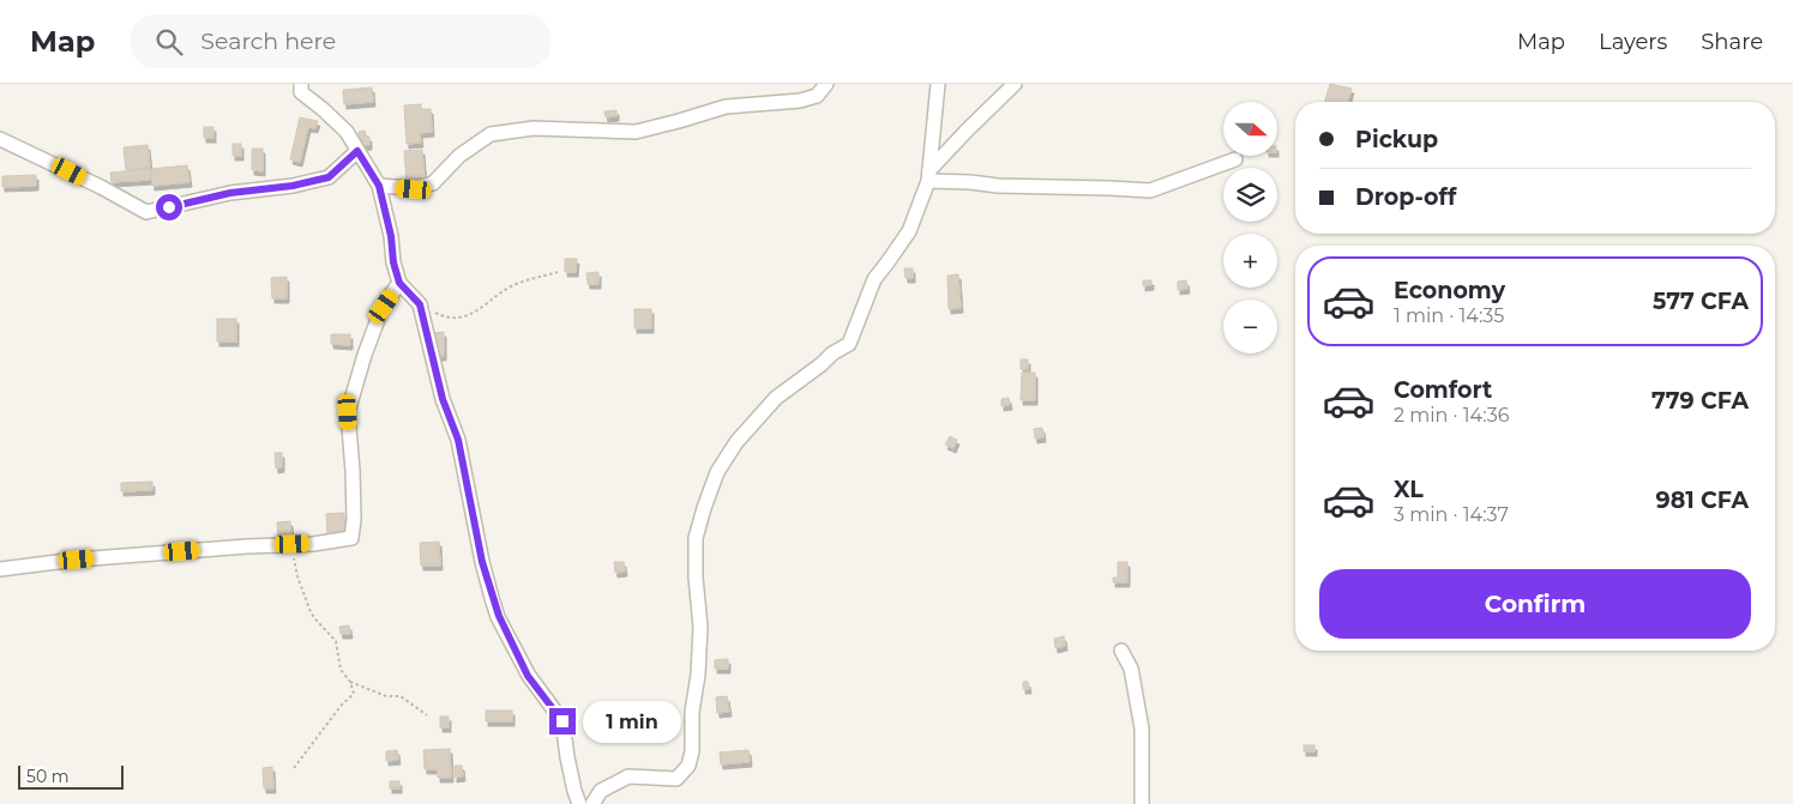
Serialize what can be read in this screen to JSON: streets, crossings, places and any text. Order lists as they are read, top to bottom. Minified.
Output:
{"scale_bar":"50 m","north":"right","page":{"header":"Map","search":"Search here","nav":["Map","Layers","Share"],"map_buttons":["+","−"],"banner":["Pickup","Drop-off"],"list":[{"name":"Economy","note":"1 min · 14:35","value":"577 CFA"},{"name":"Comfort","note":"2 min · 14:36","value":"779 CFA"},{"name":"XL","note":"3 min · 14:37","value":"981 CFA"}],"buttons":"Confirm","bubble":"1 min","scale":"50 m"}}
